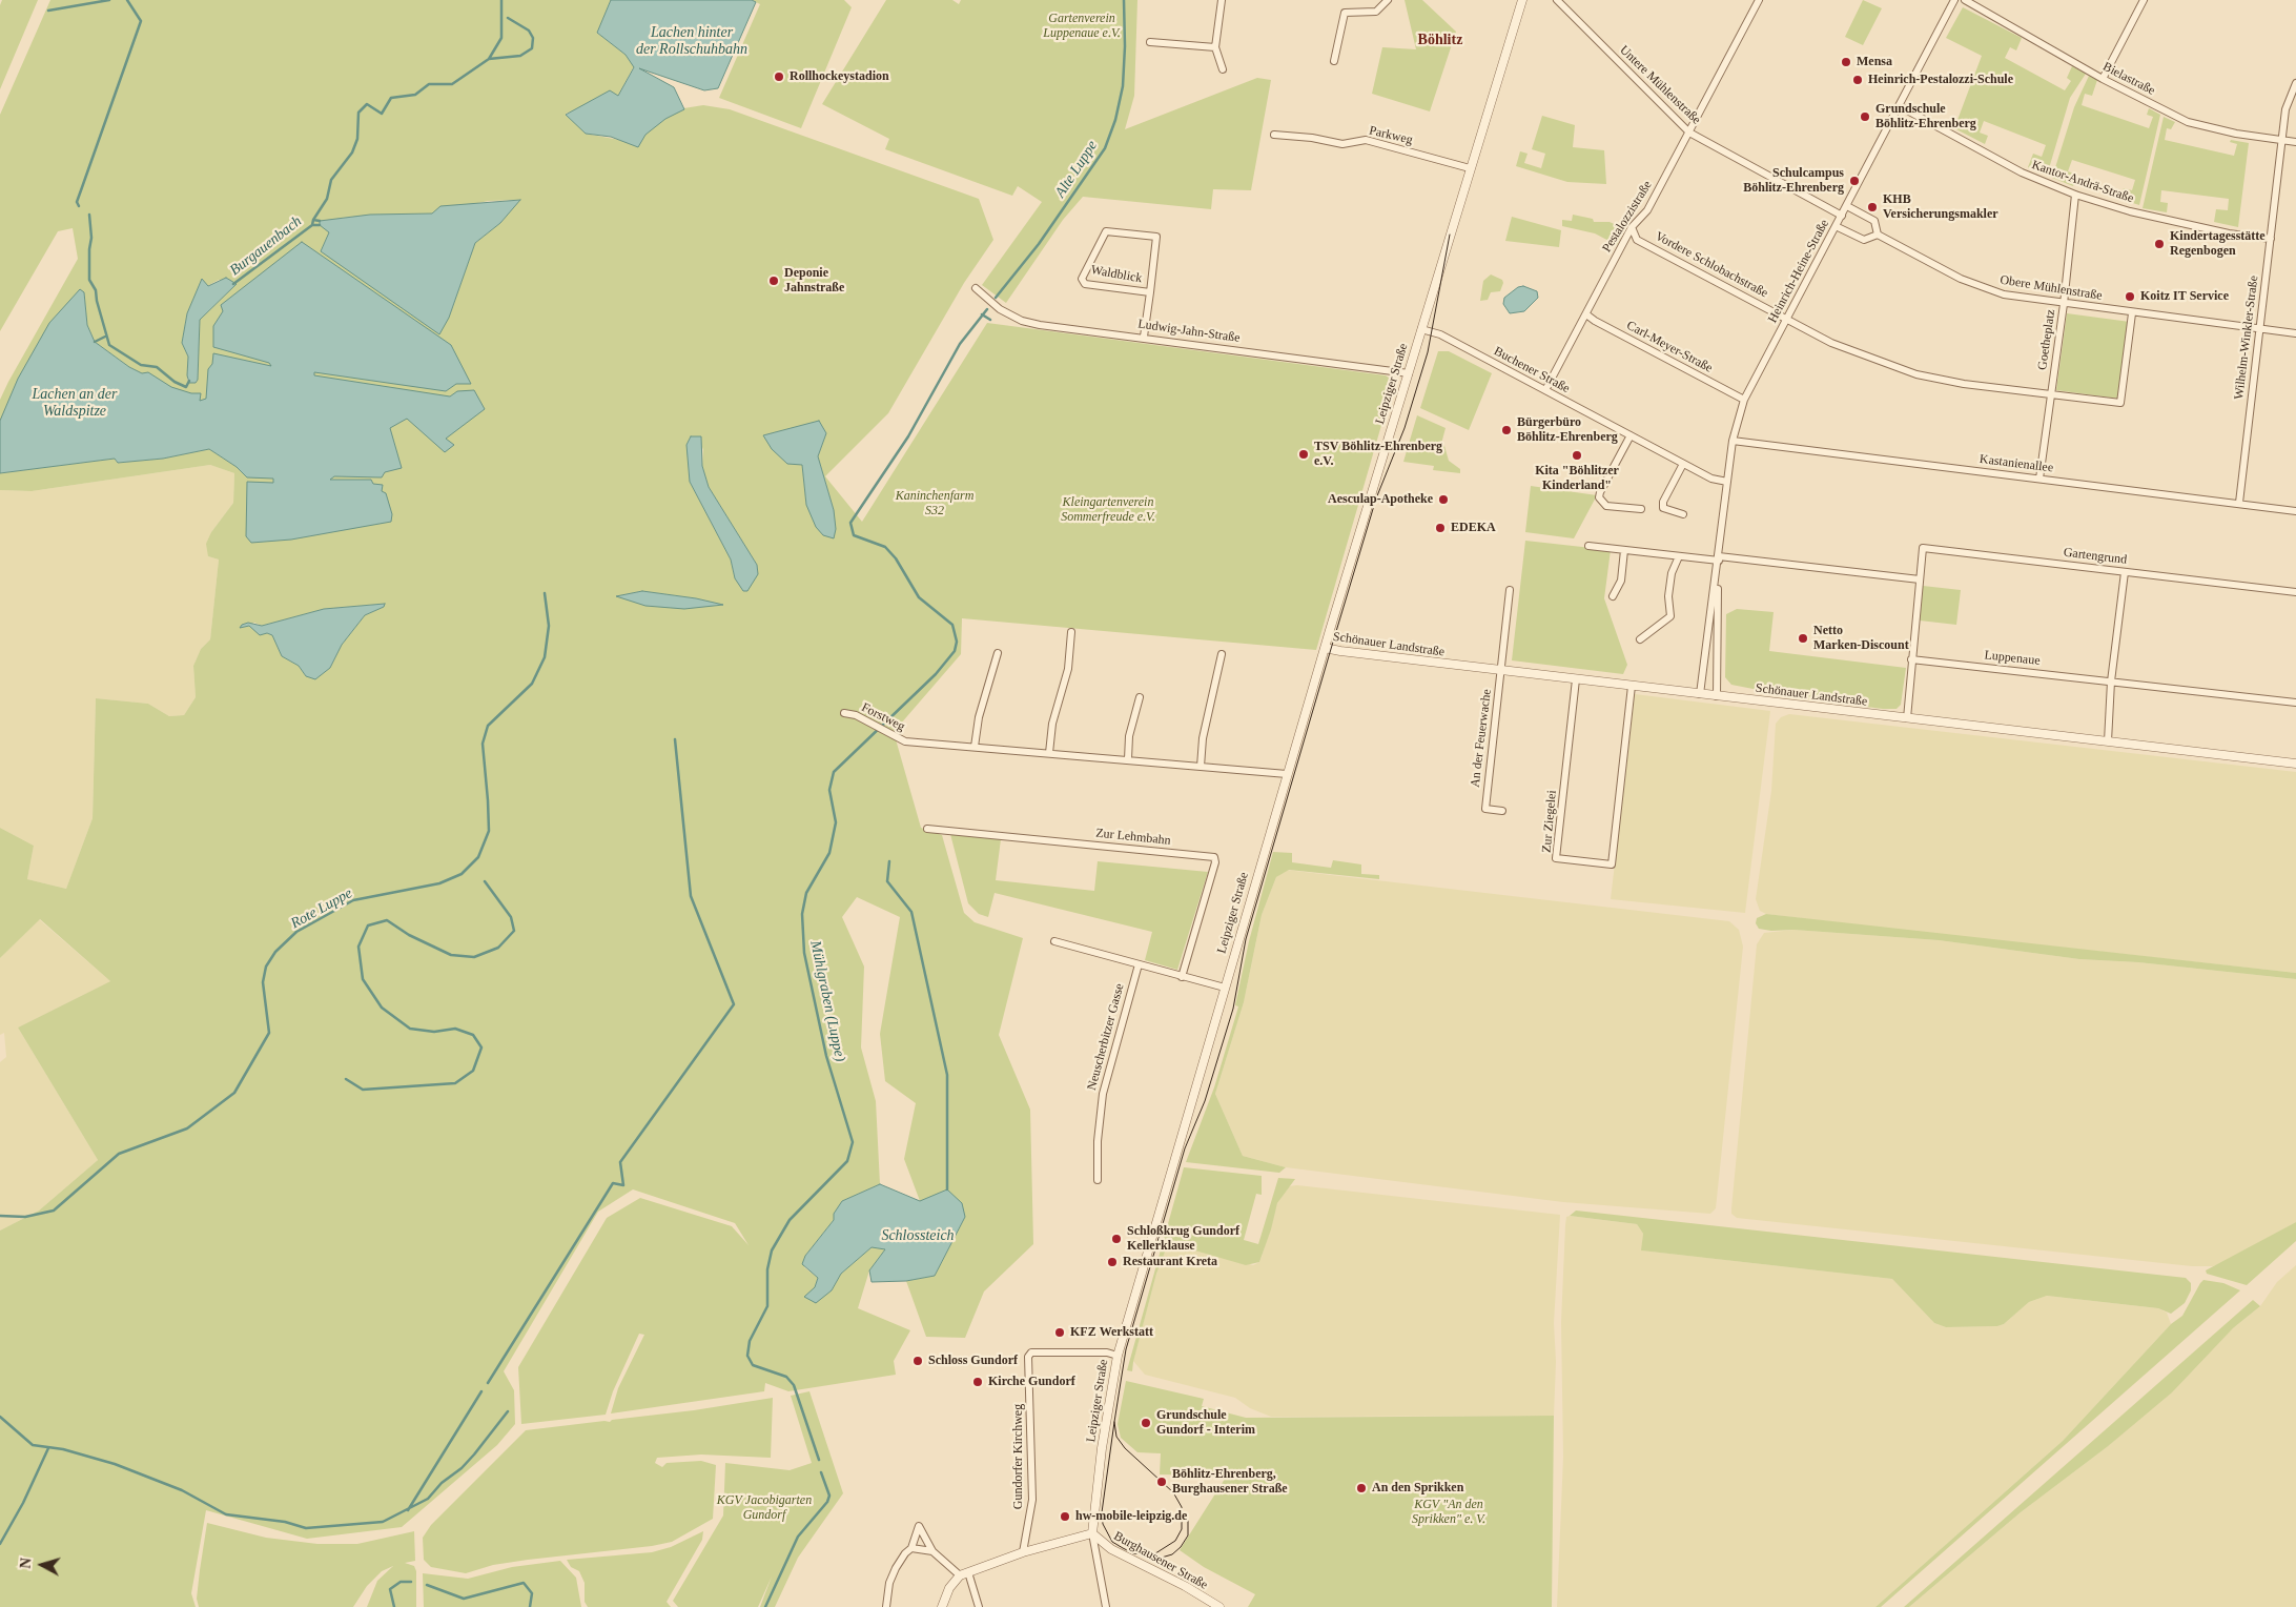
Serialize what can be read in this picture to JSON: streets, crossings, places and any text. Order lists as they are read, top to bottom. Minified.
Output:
{"streets":{"street":["Bielastraße","Untere Mühlenstraße","Parkweg","Kantor-Andrä-Straße","Pestalozzistraße","Vordere Schlobachstraße","Heinrich-Heine-Straße","Waldblick","Obere Mühlenstraße","Ludwig-Jahn-Straße","Wilhelm-Winkler-Straße","Goetheplatz","Carl-Meyer-Straße","Buchener Straße","Leipziger Straße","Kastanienallee","Gartengrund","Schönauer Landstraße","Luppenaue","Forstweg","An der Feuerwache","Zur Ziegelei","Zur Lehmbahn","Neuscherbitzer Gasse","Gundorfer Kirchweg","Burghausener Straße"]},"crossings":[["Bielastraße","Wilhelm-Winkler-Straße"],["Untere Mühlenstraße","Pestalozzistraße"],["Untere Mühlenstraße","Heinrich-Heine-Straße"],["Parkweg","Leipziger Straße"],["Kantor-Andrä-Straße","Heinrich-Heine-Straße"],["Kantor-Andrä-Straße","Wilhelm-Winkler-Straße"],["Kantor-Andrä-Straße","Goetheplatz"],["Pestalozzistraße","Vordere Schlobachstraße"],["Pestalozzistraße","Carl-Meyer-Straße"],["Pestalozzistraße","Buchener Straße"],["Vordere Schlobachstraße","Heinrich-Heine-Straße"],["Vordere Schlobachstraße","Goetheplatz"],["Heinrich-Heine-Straße","Obere Mühlenstraße"],["Heinrich-Heine-Straße","Carl-Meyer-Straße"],["Heinrich-Heine-Straße","Buchener Straße"],["Heinrich-Heine-Straße","Kastanienallee"],["Heinrich-Heine-Straße","Schönauer Landstraße"],["Waldblick","Ludwig-Jahn-Straße"],["Obere Mühlenstraße","Wilhelm-Winkler-Straße"],["Obere Mühlenstraße","Goetheplatz"],["Ludwig-Jahn-Straße","Leipziger Straße"],["Wilhelm-Winkler-Straße","Kastanienallee"],["Goetheplatz","Kastanienallee"],["Buchener Straße","Leipziger Straße"],["Leipziger Straße","Schönauer Landstraße"],["Leipziger Straße","Forstweg"],["Leipziger Straße","Gundorfer Kirchweg"],["Leipziger Straße","Burghausener Straße"],["Gartengrund","Schönauer Landstraße"],["Gartengrund","Luppenaue"],["Schönauer Landstraße","An der Feuerwache"],["Schönauer Landstraße","Zur Ziegelei"]],"districts":["Böhlitz"],"water":["Lachen hinter der Rollschuhbahn","Alte Luppe","Burgauenbach","Lachen an der Waldspitze","Rote Luppe","Mühlgraben (Luppe)","Schlossteich"],"parks":["Gartenverein Luppenaue e.V.","Kaninchenfarm S32","Kleingartenverein Sommerfreude e.V.","KGV Jacobigarten Gundorf","KGV \"An den Sprikken\" e. V."],"places":["Mensa","Rollhockeystadion","Heinrich-Pestalozzi-Schule","Grundschule Böhlitz-Ehrenberg","Schulcampus Böhlitz-Ehrenberg","KHB Versicherungsmakler","Kindertagesstätte Regenbogen","Deponie Jahnstraße","Koitz IT Service","Bürgerbüro Böhlitz-Ehrenberg","TSV Böhlitz-Ehrenberg e.V.","Kita \"Böhlitzer Kinderland\"","Aesculap-Apotheke","EDEKA","Netto Marken-Discount","Schloßkrug Gundorf Kellerklause","Restaurant Kreta","KFZ Werkstatt","Schloss Gundorf","Kirche Gundorf","Grundschule Gundorf - Interim","Böhlitz-Ehrenberg, Burghausener Straße","An den Sprikken","hw-mobile-leipzig.de"],"north":"left"}
